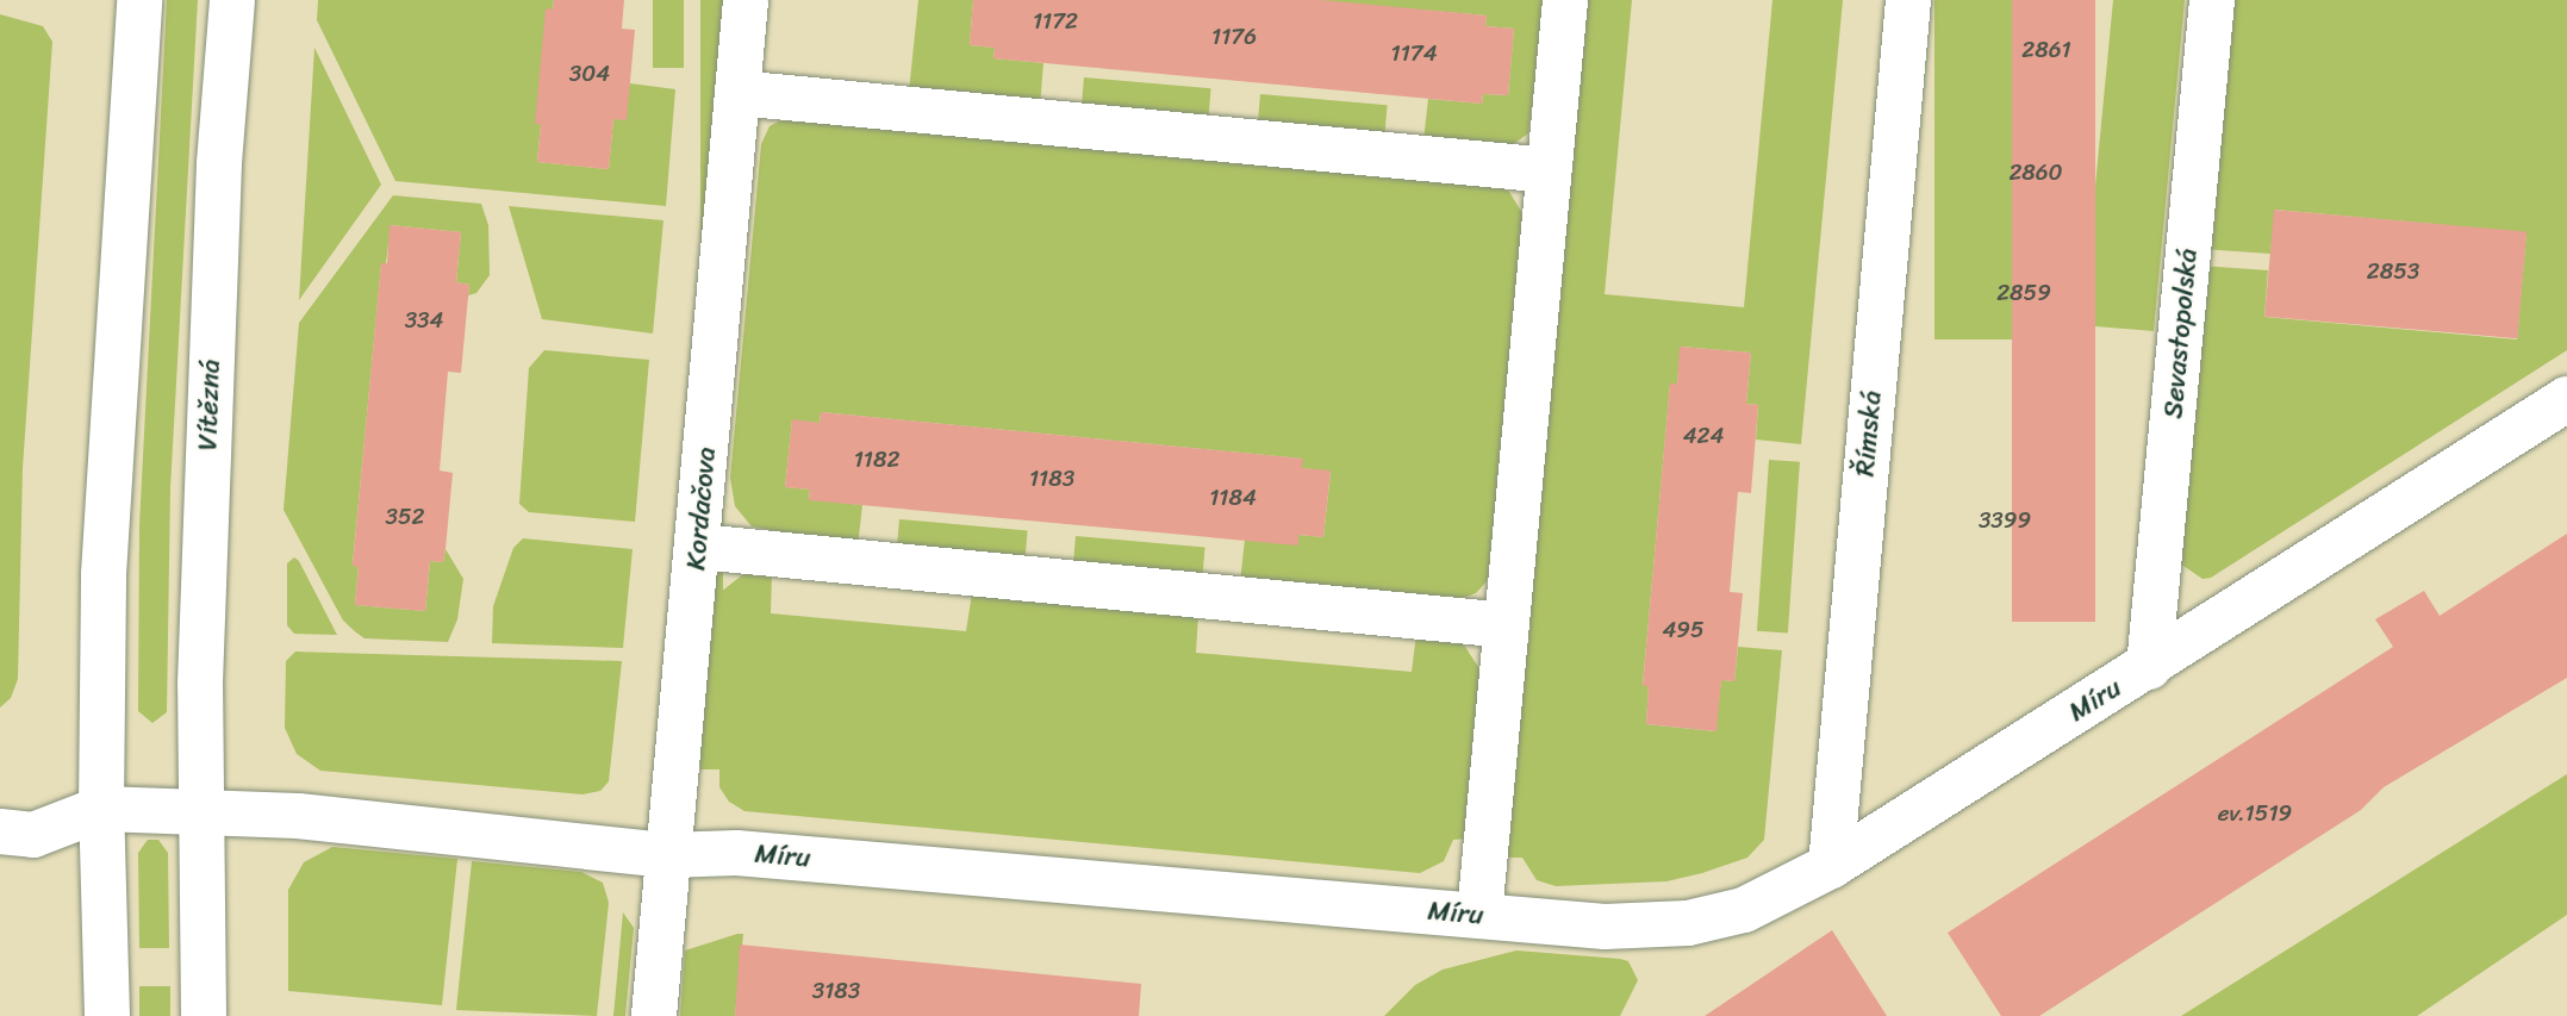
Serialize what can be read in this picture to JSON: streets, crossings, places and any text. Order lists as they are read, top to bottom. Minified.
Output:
{"streets":{"street":["Sevastopolská","Vítězná","Římská","Kordačova","Míru"]},"crossings":[["Sevastopolská","Míru"],["Vítězná","Míru"],["Římská","Míru"],["Kordačova","Míru"]],"house_numbers":["1172","1176","2861","1174","304","2860","2853","2859","334","424","1182","1183","1184","352","3399","495","ev.1519","3183"]}
